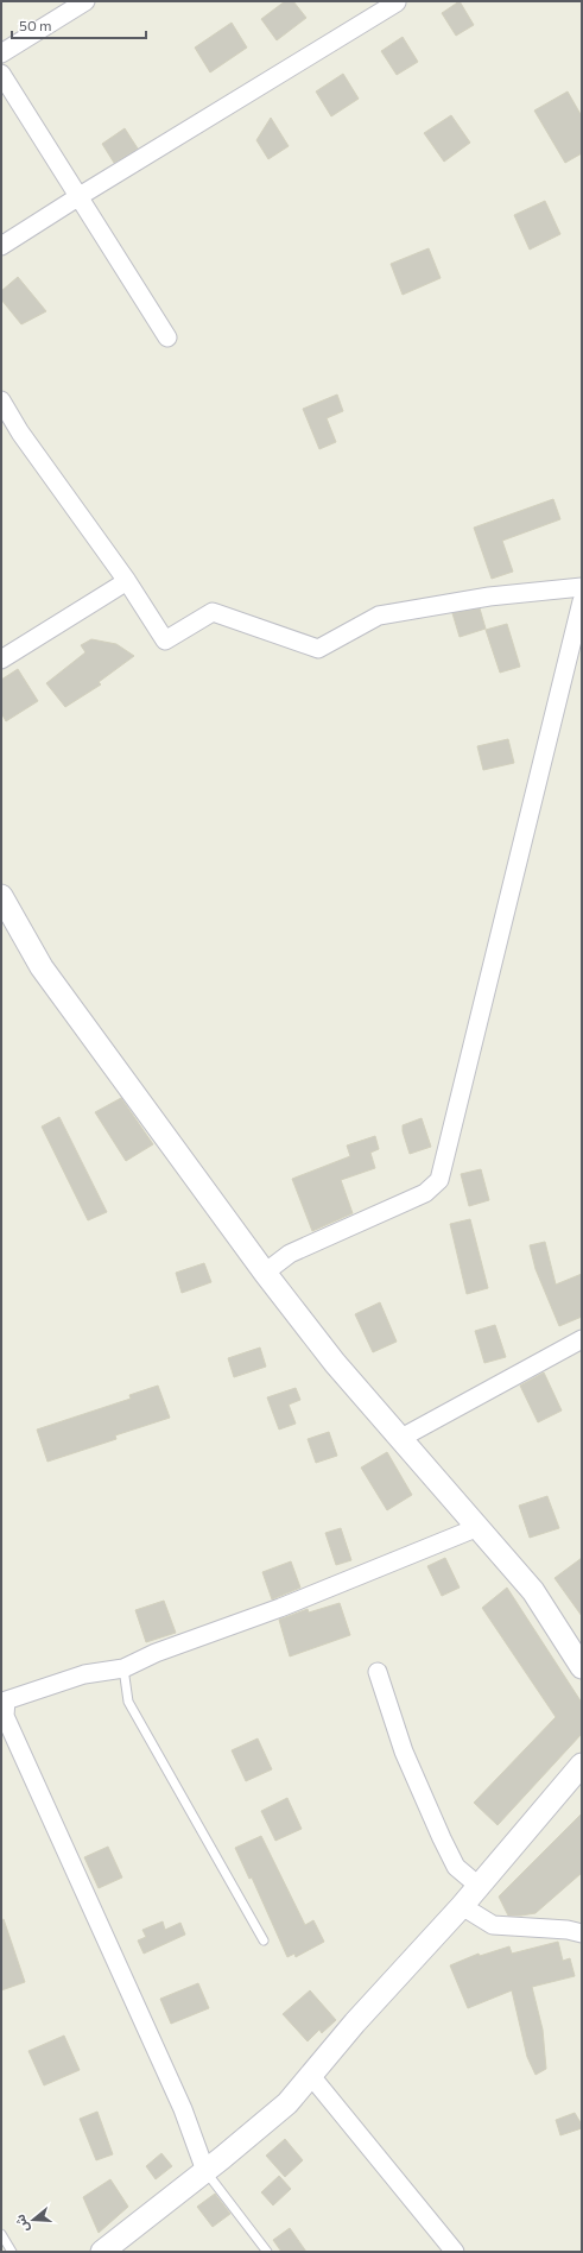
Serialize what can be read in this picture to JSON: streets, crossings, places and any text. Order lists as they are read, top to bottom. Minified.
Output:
{"scale_bar":"50 m","north":"left"}
